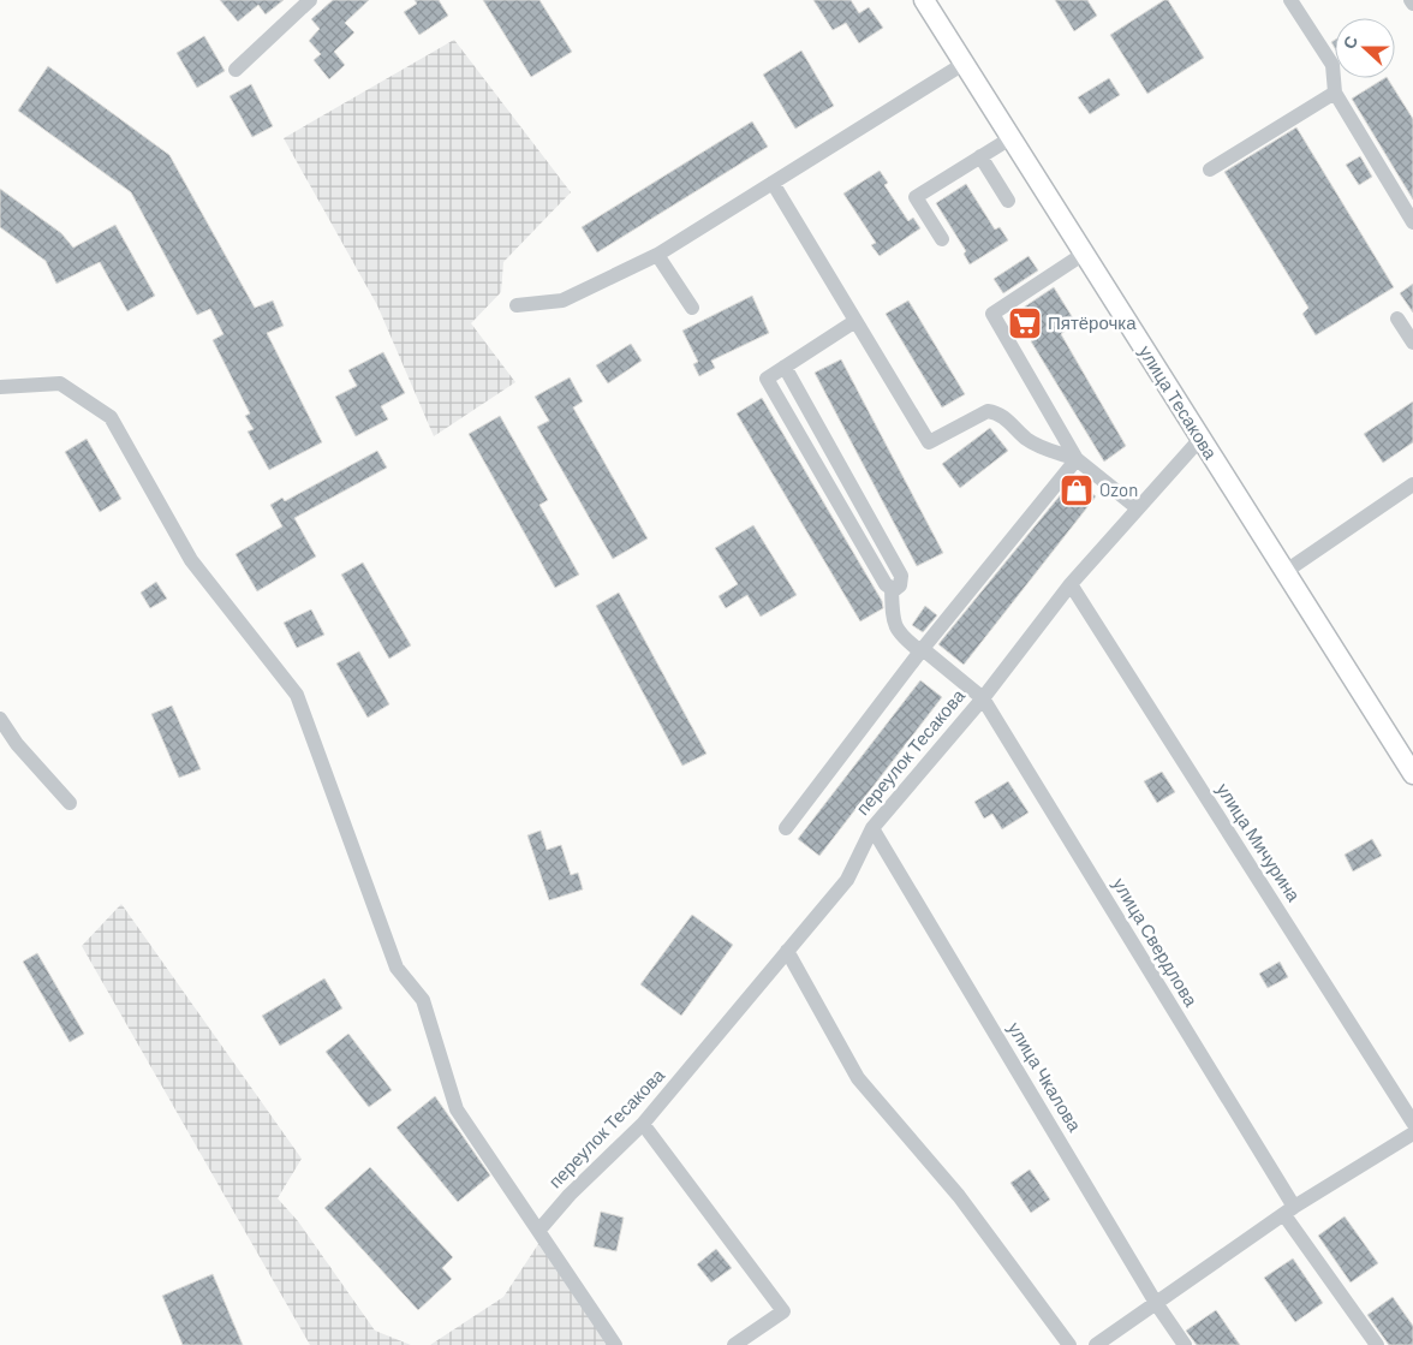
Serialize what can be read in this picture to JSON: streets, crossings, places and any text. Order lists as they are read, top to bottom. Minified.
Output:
{"streets":{"main road":["улица Тесакова"],"street":["переулок Тесакова","улица Мичурина","улица Свердлова","улица Чкалова"]},"crossings":[["улица Тесакова","переулок Тесакова"],["переулок Тесакова","улица Мичурина"],["переулок Тесакова","улица Свердлова"],["переулок Тесакова","улица Чкалова"]],"places":{"supermarket":["Пятёрочка"],"shop":["Ozon"]},"north":"left"}
